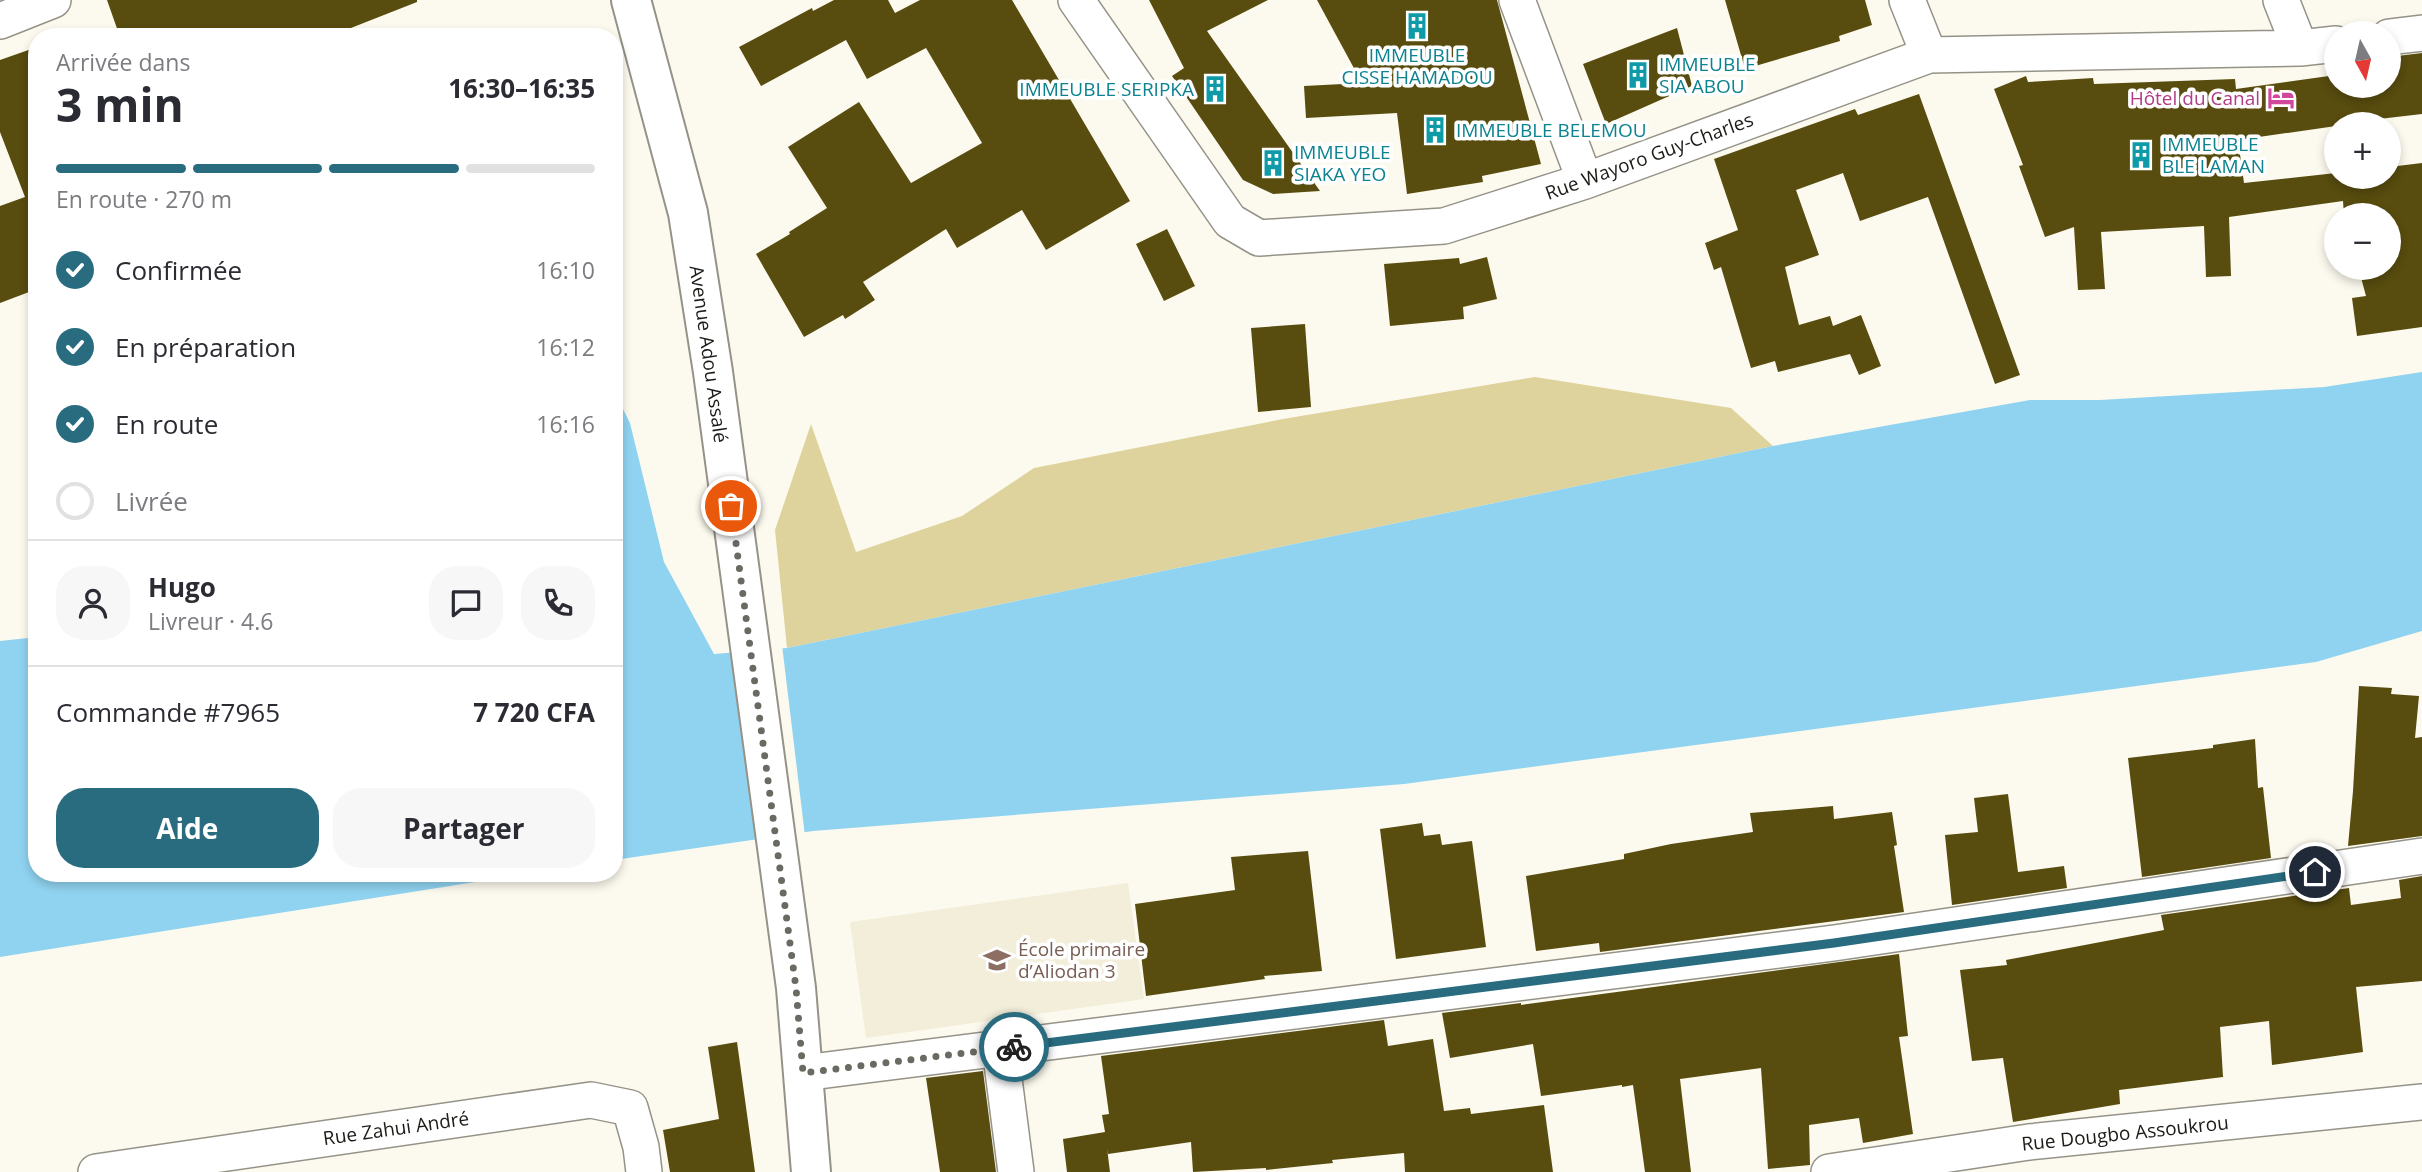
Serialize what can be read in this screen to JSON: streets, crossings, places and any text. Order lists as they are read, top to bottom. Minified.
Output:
{"streets":{"street":["Rue Wayoro Guy-Charles","Avenue Adou Assalé","Rue Zahui André","Rue Dougbo Assoukrou"]},"places":{"building":["IMMEUBLE CISSE HAMADOU","IMMEUBLE SIA ABOU","IMMEUBLE SERIPKA","IMMEUBLE BELEMOU","IMMEUBLE BLE LAMAN","IMMEUBLE SIAKA YEO"],"hotel":["Hôtel du Canal"],"school or university":["École primaire d’Aliodan 3"]},"north":"bottom","page":{"map_buttons":["+","−"],"heading":["3 min","Arrivée dans","16:30–16:35"],"panel":["Hugo","Livreur · 4.6","Commande #7965","7 720 CFA"],"bar":"En route · 270 m","list":[["Confirmée","16:10"],["En préparation","16:12"],["En route","16:16"],"Livrée"],"buttons":["Aide","Partager"]}}
